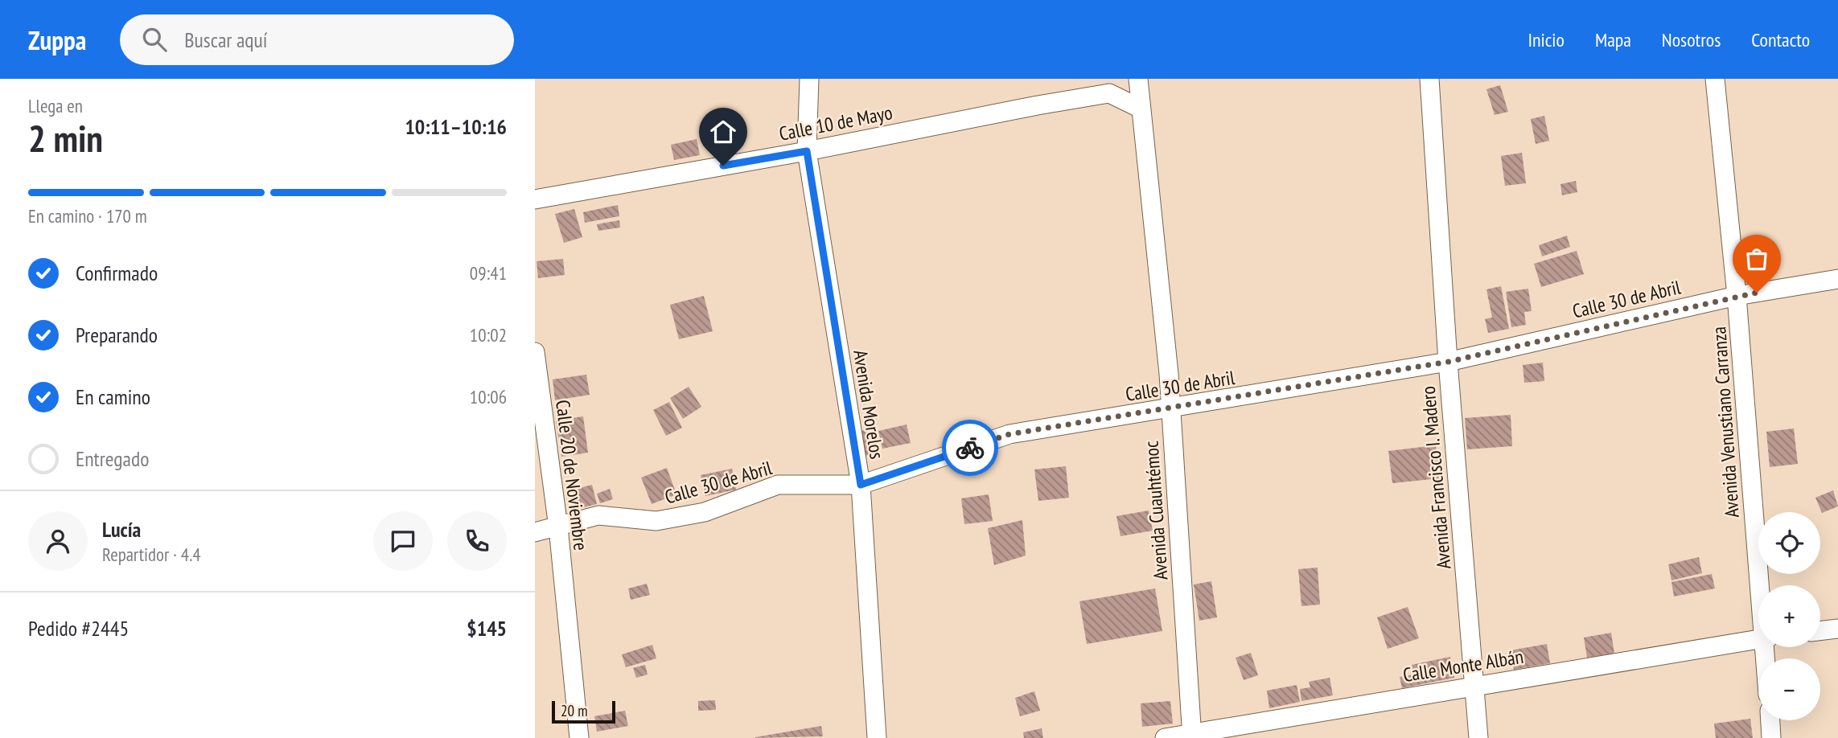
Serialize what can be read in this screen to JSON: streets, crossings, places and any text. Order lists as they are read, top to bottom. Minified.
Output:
{"streets":{"street":["Calle 10 de Mayo","Calle 30 de Abril","Avenida Morelos","Avenida Venustiano Carranza","Calle 20 de Noviembre","Avenida Francisco I. Madero","Avenida Cuauhtémoc","Calle Monte Albán"]},"crossings":[["Calle 10 de Mayo","Avenida Morelos"],["Calle 10 de Mayo","Avenida Cuauhtémoc"],["Calle 30 de Abril","Avenida Morelos"],["Calle 30 de Abril","Avenida Venustiano Carranza"],["Calle 30 de Abril","Calle 20 de Noviembre"],["Calle 30 de Abril","Avenida Francisco I. Madero"],["Calle 30 de Abril","Avenida Cuauhtémoc"],["Avenida Francisco I. Madero","Calle Monte Albán"],["Avenida Cuauhtémoc","Calle Monte Albán"]],"scale_bar":"20 m","page":{"header":"Zuppa","search":"Buscar aquí","nav":["Inicio","Mapa","Nosotros","Contacto"],"heading":["2 min","Llega en","10:11–10:16"],"panel":["Lucía","Repartidor · 4.4","Pedido #2445","$145"],"bar":"En camino · 170 m","list":[["Confirmado","09:41"],["Preparando","10:02"],["En camino","10:06"],"Entregado"],"map_buttons":["+","−"],"scale":"20 m"}}
